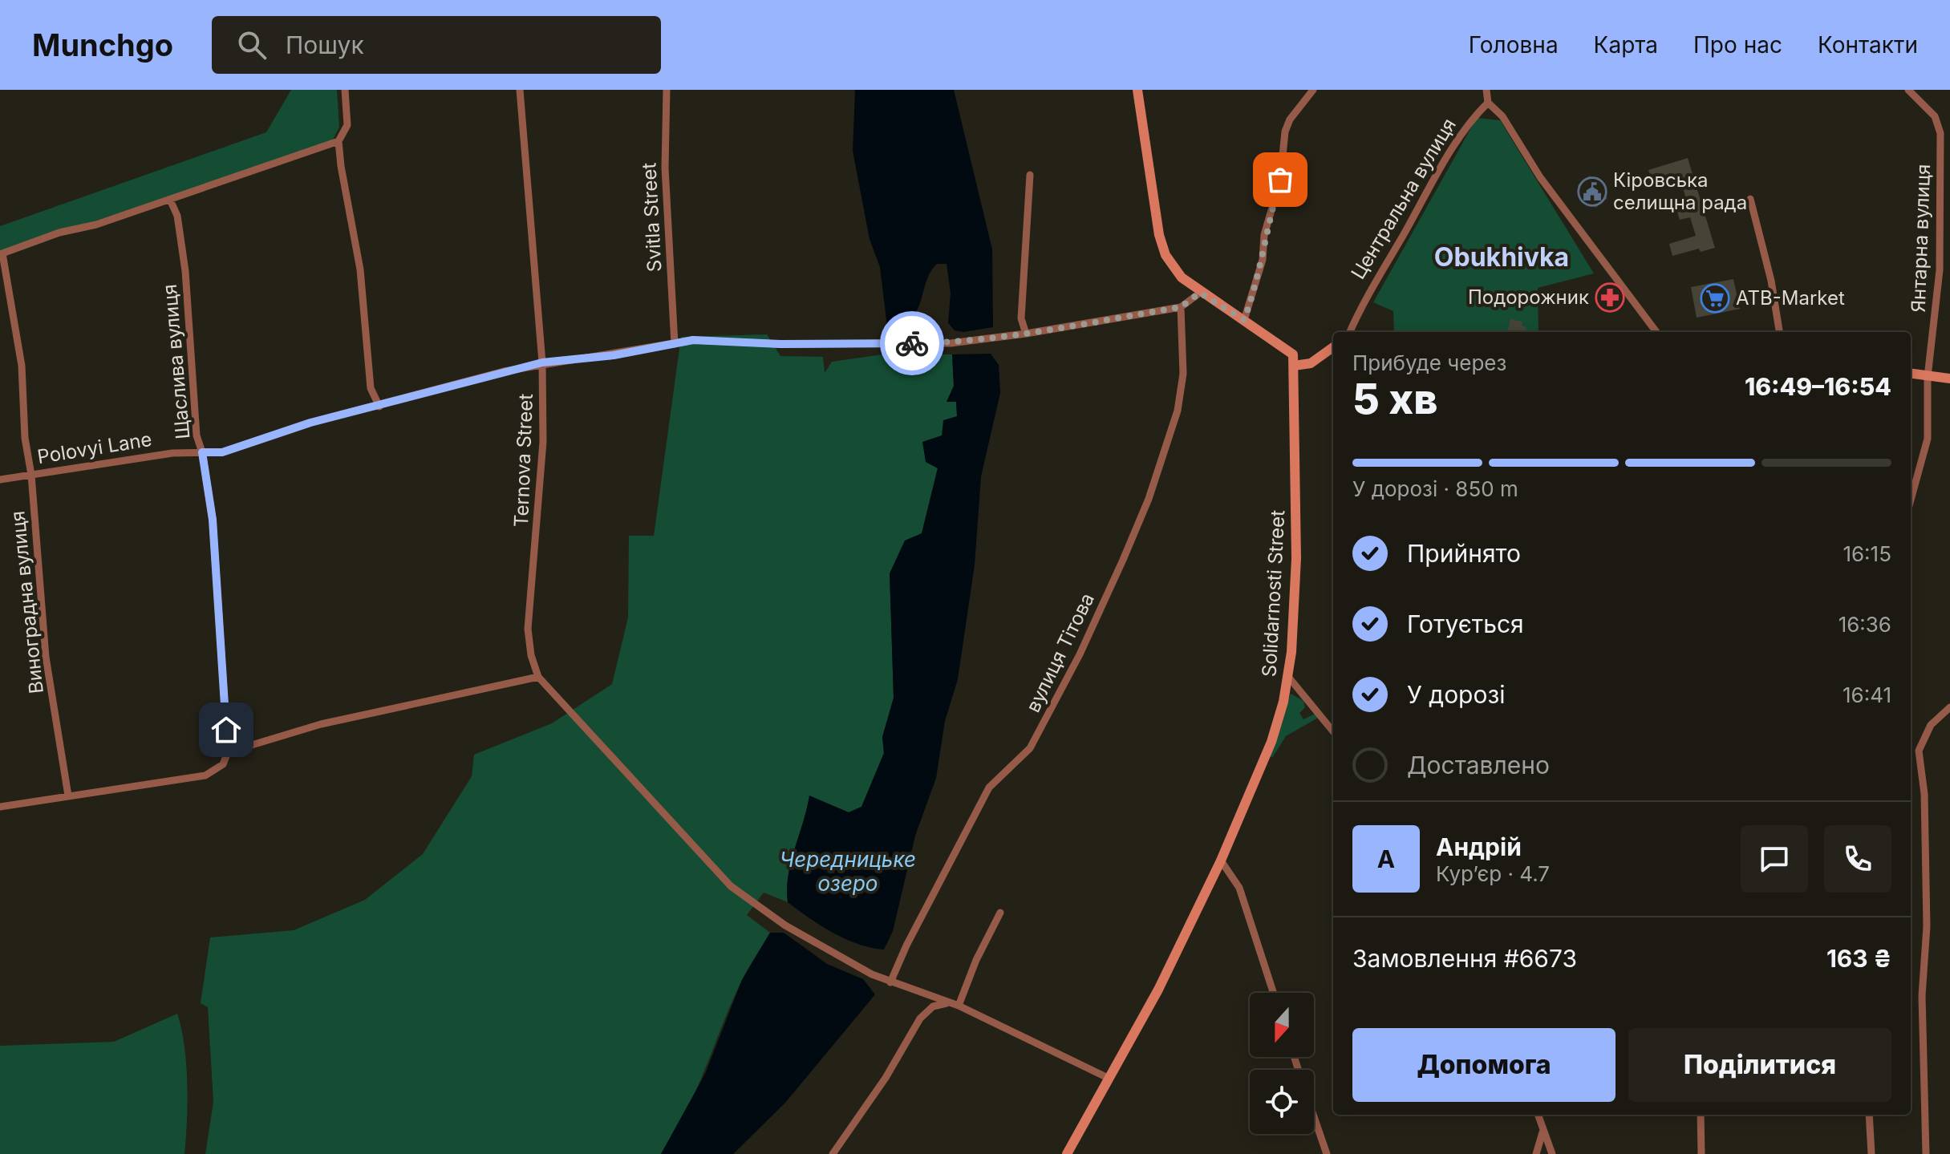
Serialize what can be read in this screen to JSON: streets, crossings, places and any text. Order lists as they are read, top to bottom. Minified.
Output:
{"streets":{"main road":["Solidarnosti Street"],"street":["Центральна вулиця","Svitla Street","Янтарна вулиця","Щаслива вулиця","Polovyi Lane","Ternova Street","Виноградна вулиця","вулиця Тітова"]},"crossings":[["Svitla Street","Polovyi Lane"],["Щаслива вулиця","Polovyi Lane"],["Щаслива вулиця","Виноградна вулиця"],["Polovyi Lane","Ternova Street"],["Polovyi Lane","Виноградна вулиця"],["Polovyi Lane","вулиця Тітова"]],"districts":["Obukhivka"],"water":["Чередницьке озеро"],"places":{"public building":["Кіровська селищна рада"],"pharmacy":["Подорожник"],"supermarket":["ATB-Market"]},"north":"bottom","page":{"header":"Munchgo","search":"Пошук","nav":["Головна","Карта","Про нас","Контакти"],"heading":["5 хв","Прибуде через","16:49–16:54"],"panel":["Андрій","Кур’єр · 4.7","Замовлення #6673","163 ₴"],"bar":"У дорозі · 850 m","list":[["Прийнято","16:15"],["Готується","16:36"],["У дорозі","16:41"],"Доставлено"],"round":"А","buttons":["Допомога","Поділитися"]}}
